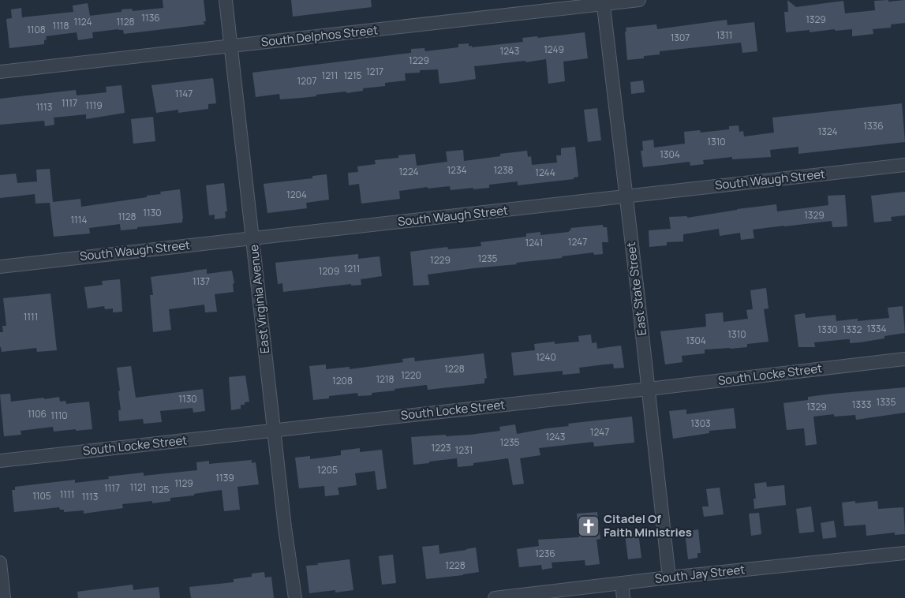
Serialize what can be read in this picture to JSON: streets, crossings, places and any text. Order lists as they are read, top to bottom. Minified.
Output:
{"streets":{"street":["South Delphos Street","South Waugh Street","East State Street","East Virginia Avenue","South Locke Street","South Jay Street"]},"crossings":[["South Delphos Street","East State Street"],["South Delphos Street","East Virginia Avenue"],["South Waugh Street","East State Street"],["South Waugh Street","East Virginia Avenue"],["East State Street","South Locke Street"],["East State Street","South Jay Street"],["East Virginia Avenue","South Locke Street"]],"places":{"church":["Citadel Of Faith Ministries"]},"house_numbers":["1136","1329","1124","1128","1118","1108","1311","1307","1249","1243","1229","1217","1211","1215","1207","1147","1117","1119","1113","1336","1324","1310","1304","1234","1238","1224","1244","1204","1130","1329","1128","1114","1247","1241","1235","1229","1211","1209","1137","1111","1334","1330","1332","1310","1304","1240","1228","1220","1218","1208","1130","1335","1333","1329","1106","1110","1303","1247","1243","1235","1223","1231","1205","1139","1129","1121","1117","1125","1111","1105","1113","1236","1228"]}
